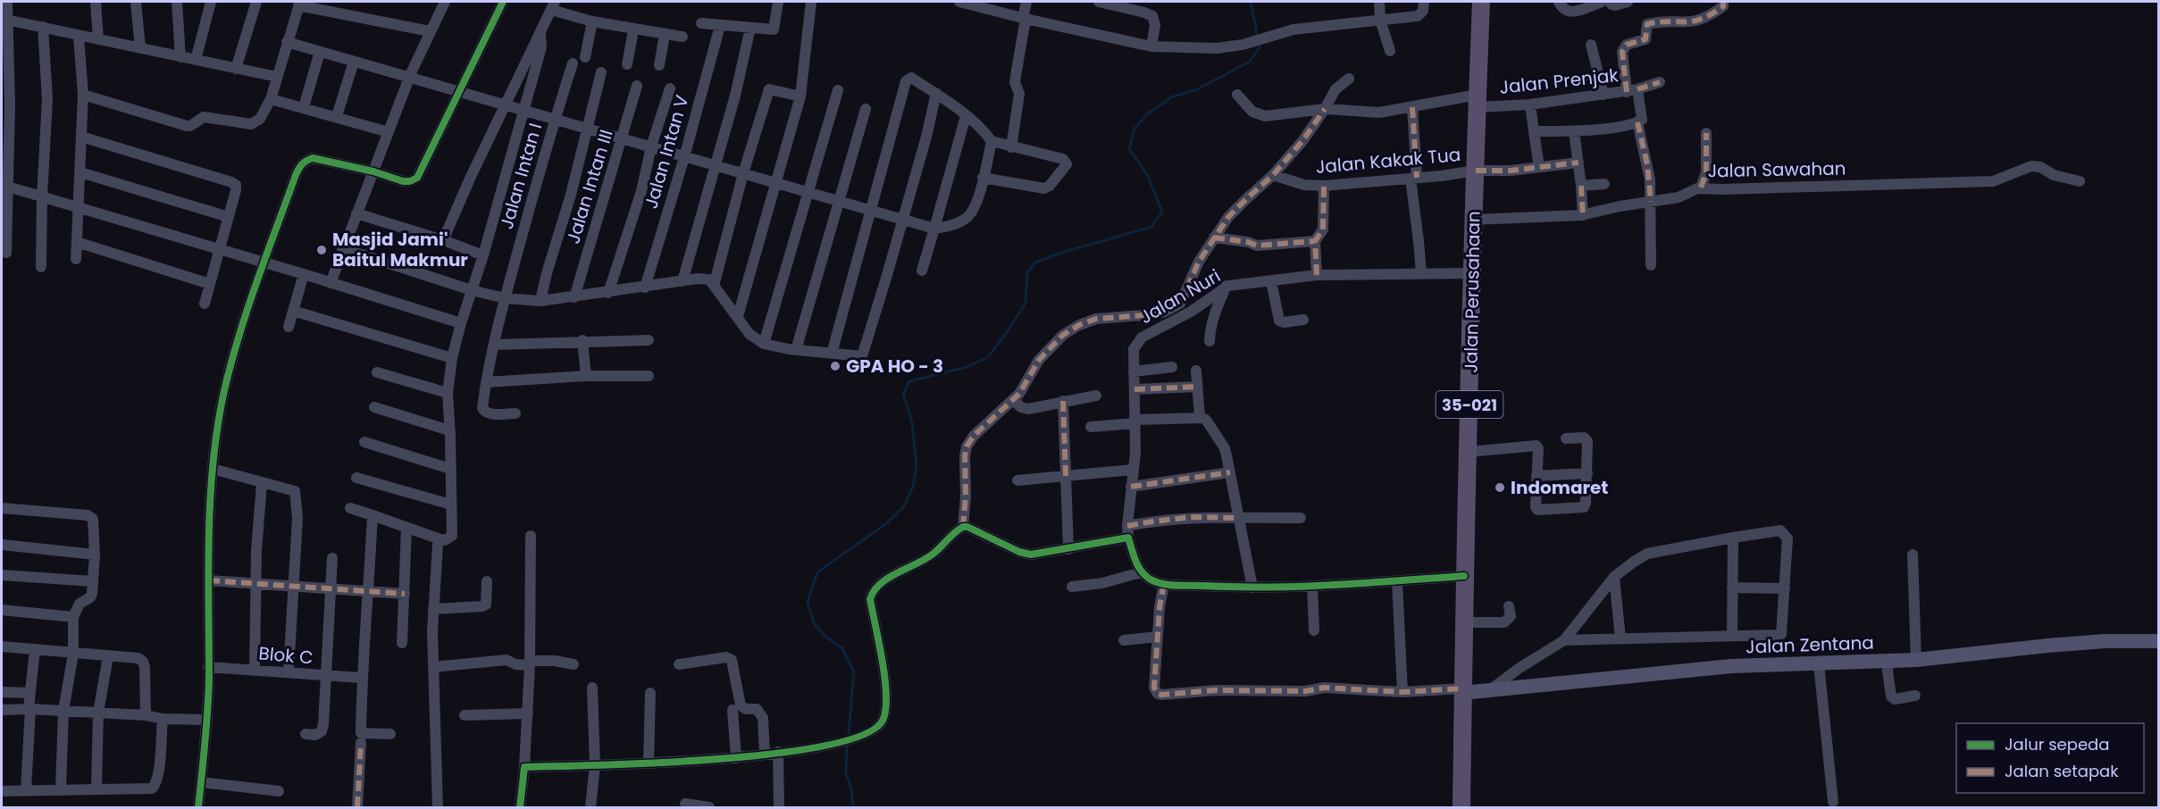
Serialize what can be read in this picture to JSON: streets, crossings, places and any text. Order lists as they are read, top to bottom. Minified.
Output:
{"streets":{"main road":["Jalan Perusahaan","35-021"],"street":["Jalan Prenjak","Jalan Intan V","Jalan Kakak Tua","Jalan Sawahan","Jalan Intan I","Jalan Intan III","Jalan Nuri","Jalan Zentana","Blok C"]},"crossings":[["Jalan Prenjak","Jalan Perusahaan"],["Jalan Kakak Tua","Jalan Perusahaan"],["Jalan Sawahan","Jalan Perusahaan"],["Jalan Perusahaan","Jalan Nuri"],["Jalan Perusahaan","Jalan Zentana"]],"places":["Masjid Jami' Baitul Makmur","GPA HO - 3","Indomaret"],"legend":["Jalur sepeda","Jalan setapak"]}
